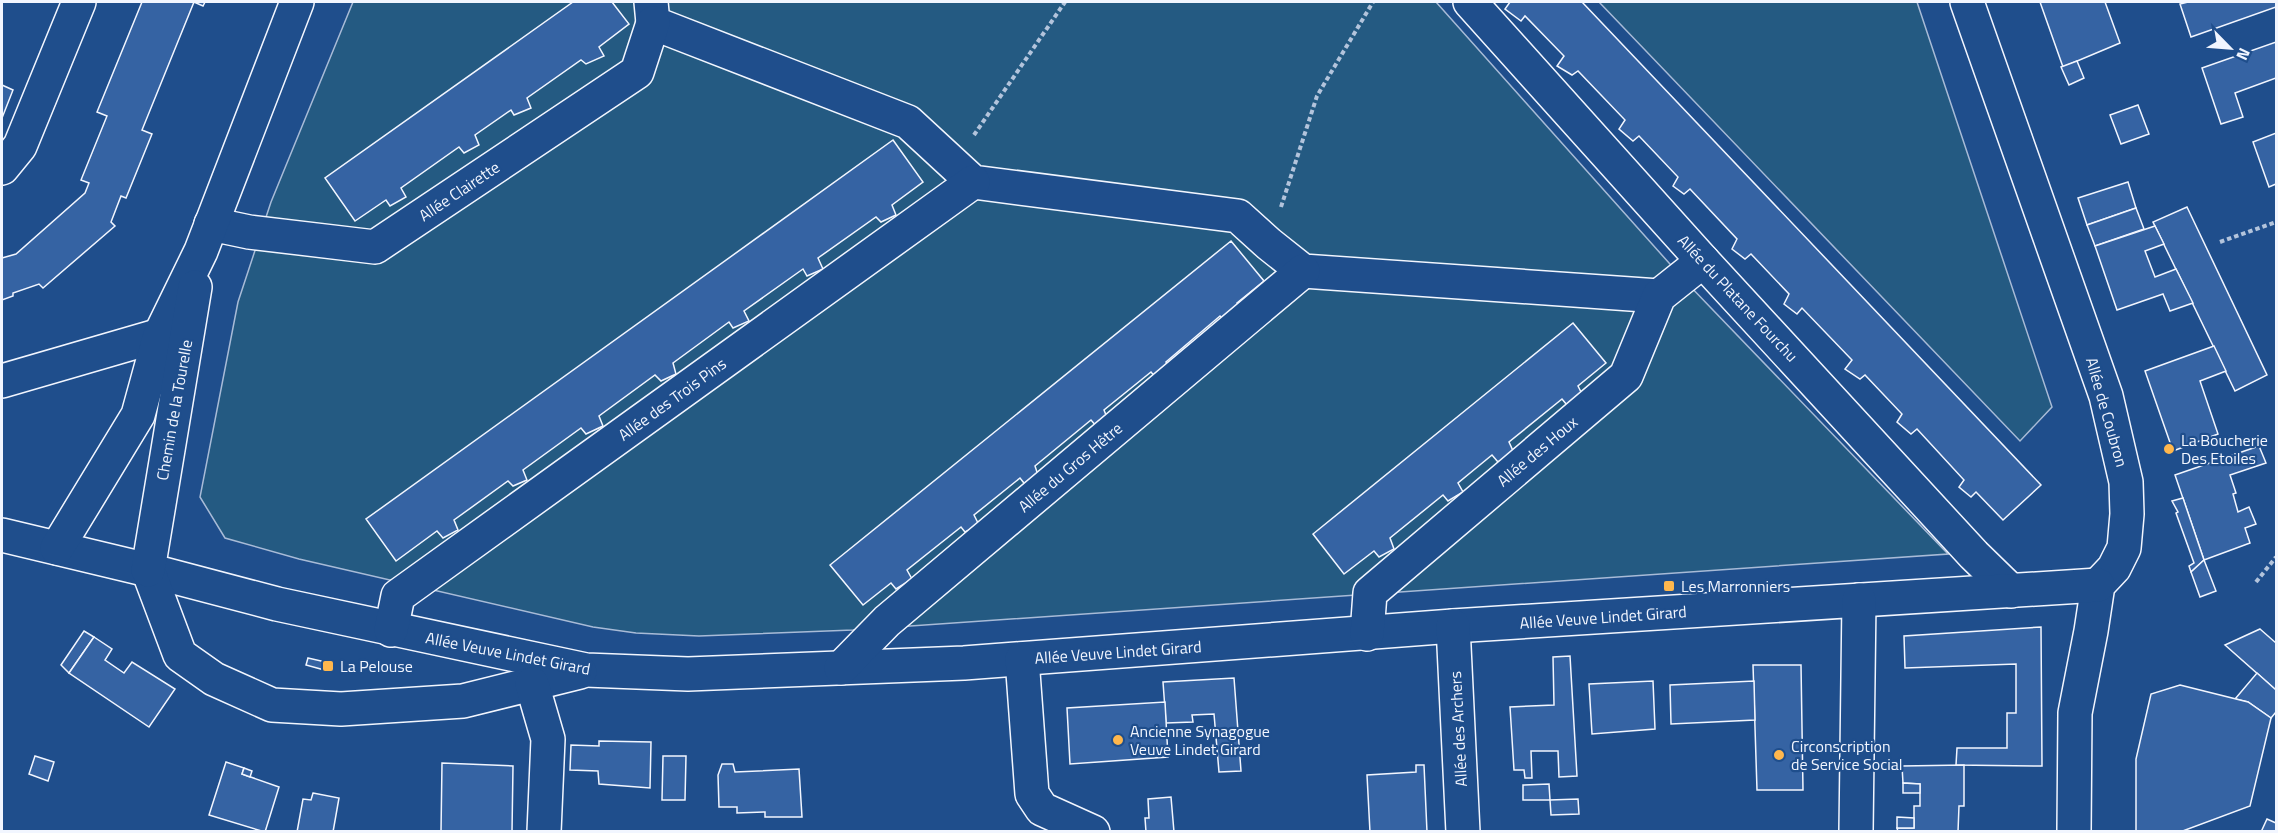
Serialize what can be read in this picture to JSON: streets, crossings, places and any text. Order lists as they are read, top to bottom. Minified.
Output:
{"streets":{"street":["Allée Clairette","Allée du Platane Fourchu","Allée des Trois Pins","Chemin de la Tourelle","Allée de Coubron","Allée des Houx","Allée du Gros Hêtre","Allée Veuve Lindet Girard","Allée des Archers"]},"crossings":[["Allée Clairette","Chemin de la Tourelle"],["Allée du Platane Fourchu","Allée des Houx"],["Allée du Platane Fourchu","Allée Veuve Lindet Girard"],["Allée des Trois Pins","Allée Veuve Lindet Girard"],["Chemin de la Tourelle","Allée Veuve Lindet Girard"],["Allée de Coubron","Allée Veuve Lindet Girard"],["Allée des Houx","Allée Veuve Lindet Girard"],["Allée du Gros Hêtre","Allée Veuve Lindet Girard"],["Allée Veuve Lindet Girard","Allée des Archers"]],"places":{"other":["La Boucherie Des Etoiles","Ancienne Synagogue Veuve Lindet Girard","Circonscription de Service Social"],"transit":["Les Marronniers","La Pelouse"]},"north":"bottom right"}
